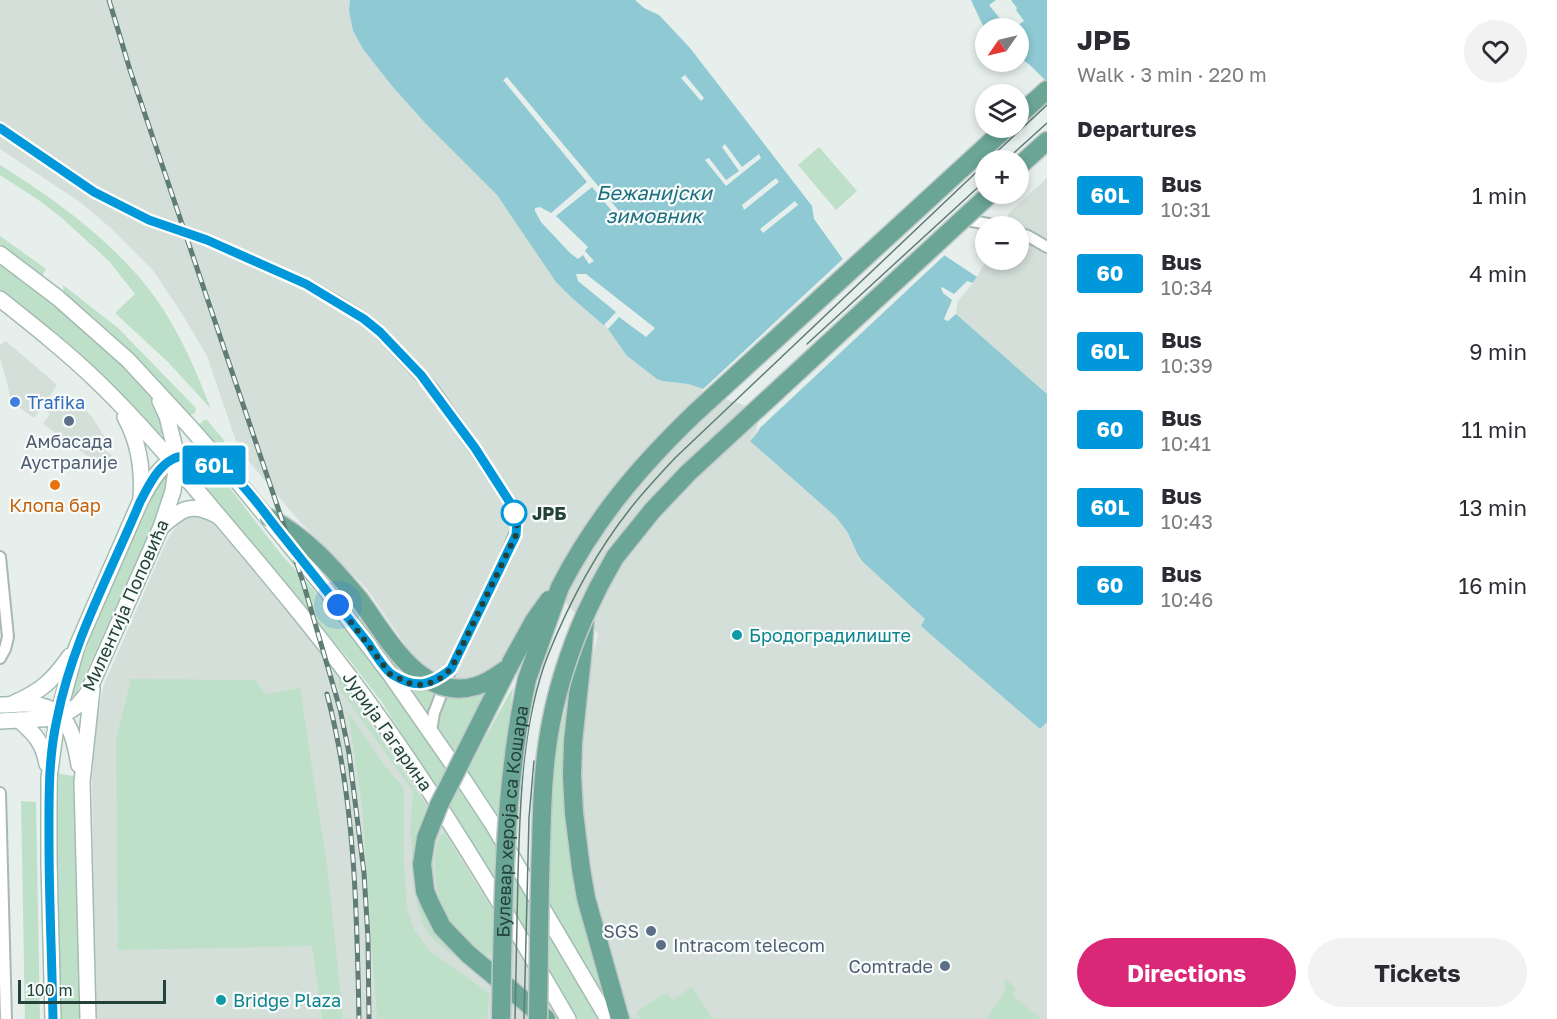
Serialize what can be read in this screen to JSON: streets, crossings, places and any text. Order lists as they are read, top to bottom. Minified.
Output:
{"streets":{"main road":["Милентија Поповића","Јурија Гагарина","Булевар хероја са Кошара"]},"crossings":[["Милентија Поповића","Јурија Гагарина"]],"water":["Бежанијски зимовник"],"places":["Trafika","Амбасада Аустралије","Клопа бар","ЈРБ","Бродоградилиште","SGS","Intracom telecom","Comtrade","Bridge Plaza"],"lines":["bus line 60L"],"scale_bar":"100 m","north":"bottom left","page":{"on_map":"60L","heading":[["ЈРБ","Walk · 3 min · 220 m"],"Departures"],"map_buttons":["+","−"],"list":[{"mark":"60L","name":"Bus","note":"10:31","value":"1 min"},{"mark":"60","name":"Bus","note":"10:34","value":"4 min"},{"mark":"60L","name":"Bus","note":"10:39","value":"9 min"},{"mark":"60","name":"Bus","note":"10:41","value":"11 min"},{"mark":"60L","name":"Bus","note":"10:43","value":"13 min"},{"mark":"60","name":"Bus","note":"10:46","value":"16 min"}],"buttons":["Directions","Tickets"],"scale":"100 m"}}
